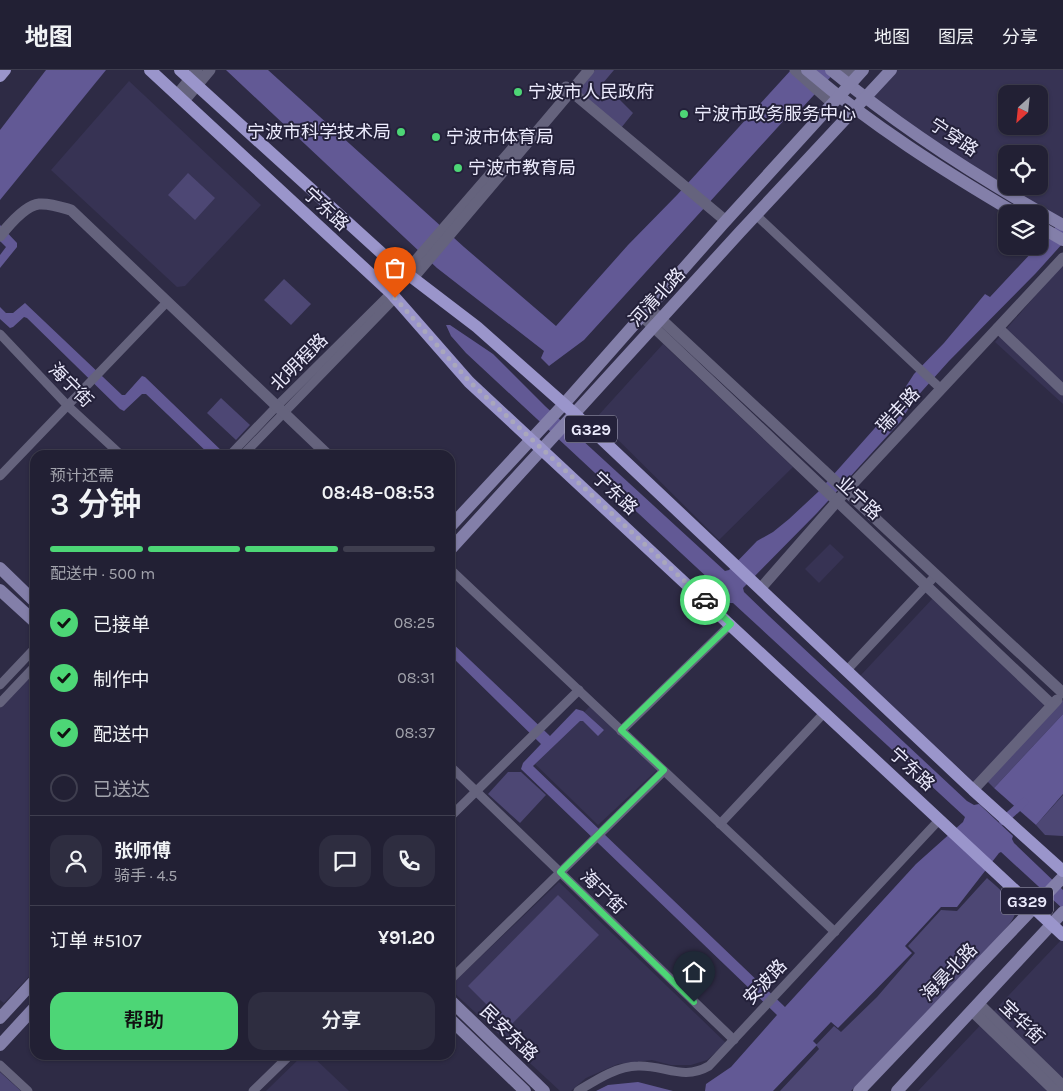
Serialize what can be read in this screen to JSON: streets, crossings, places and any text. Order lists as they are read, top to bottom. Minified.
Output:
{"streets":{"main road":["宁穿路","宁东路","河清北路","G329","海晏北路","民安东路"],"street":["北明程路","海宁街","瑞丰路","业宁路","安波路","宝华街"]},"crossings":[["宁穿路","河清北路"],["宁东路","河清北路"],["宁东路","北明程路"],["宁东路","瑞丰路"],["宁东路","海晏北路"],["宁东路","安波路"],["河清北路","业宁路"],["海宁街","安波路"],["瑞丰路","业宁路"]],"places":["宁波市人民政府","宁波市政务服务中心","宁波市科学技术局","宁波市体育局","宁波市教育局"],"north":"bottom left","page":{"header":"地图","nav":["地图","图层","分享"],"heading":["3 分钟","预计还需","08:48–08:53"],"panel":["张师傅","骑手 · 4.5","订单 #5107","¥91.20"],"bar":"配送中 · 500 m","list":[["已接单","08:25"],["制作中","08:31"],["配送中","08:37"],"已送达"],"buttons":["帮助","分享"]}}
